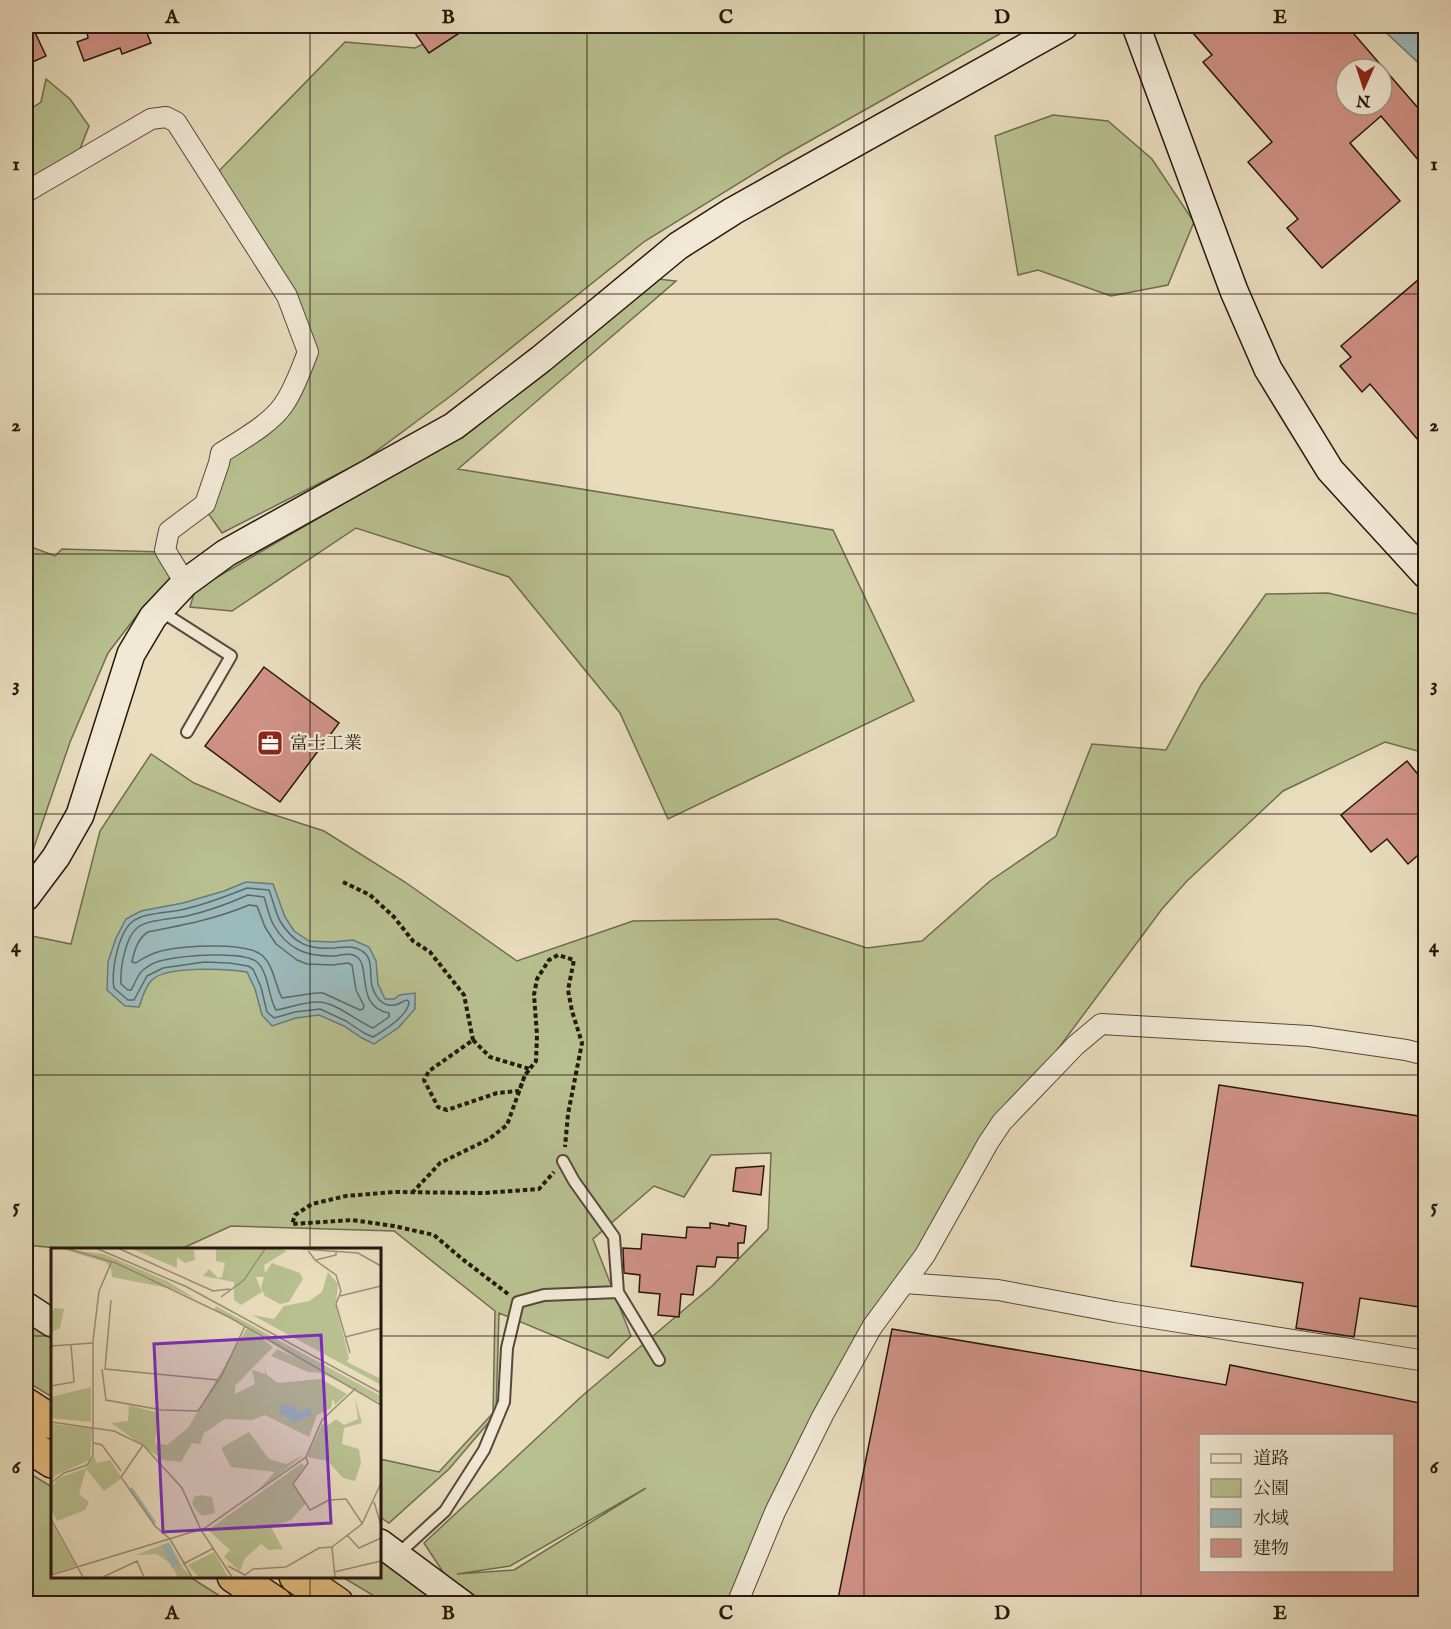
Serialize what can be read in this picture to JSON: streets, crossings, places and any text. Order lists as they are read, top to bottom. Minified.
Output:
{"places":{"office":["富士工業"]},"legend":["道路","公園","水域","建物"],"north":"bottom","grid":{"columns":["A","B","C","D","E"],"rows":["1","2","3","4","5","6"]}}
